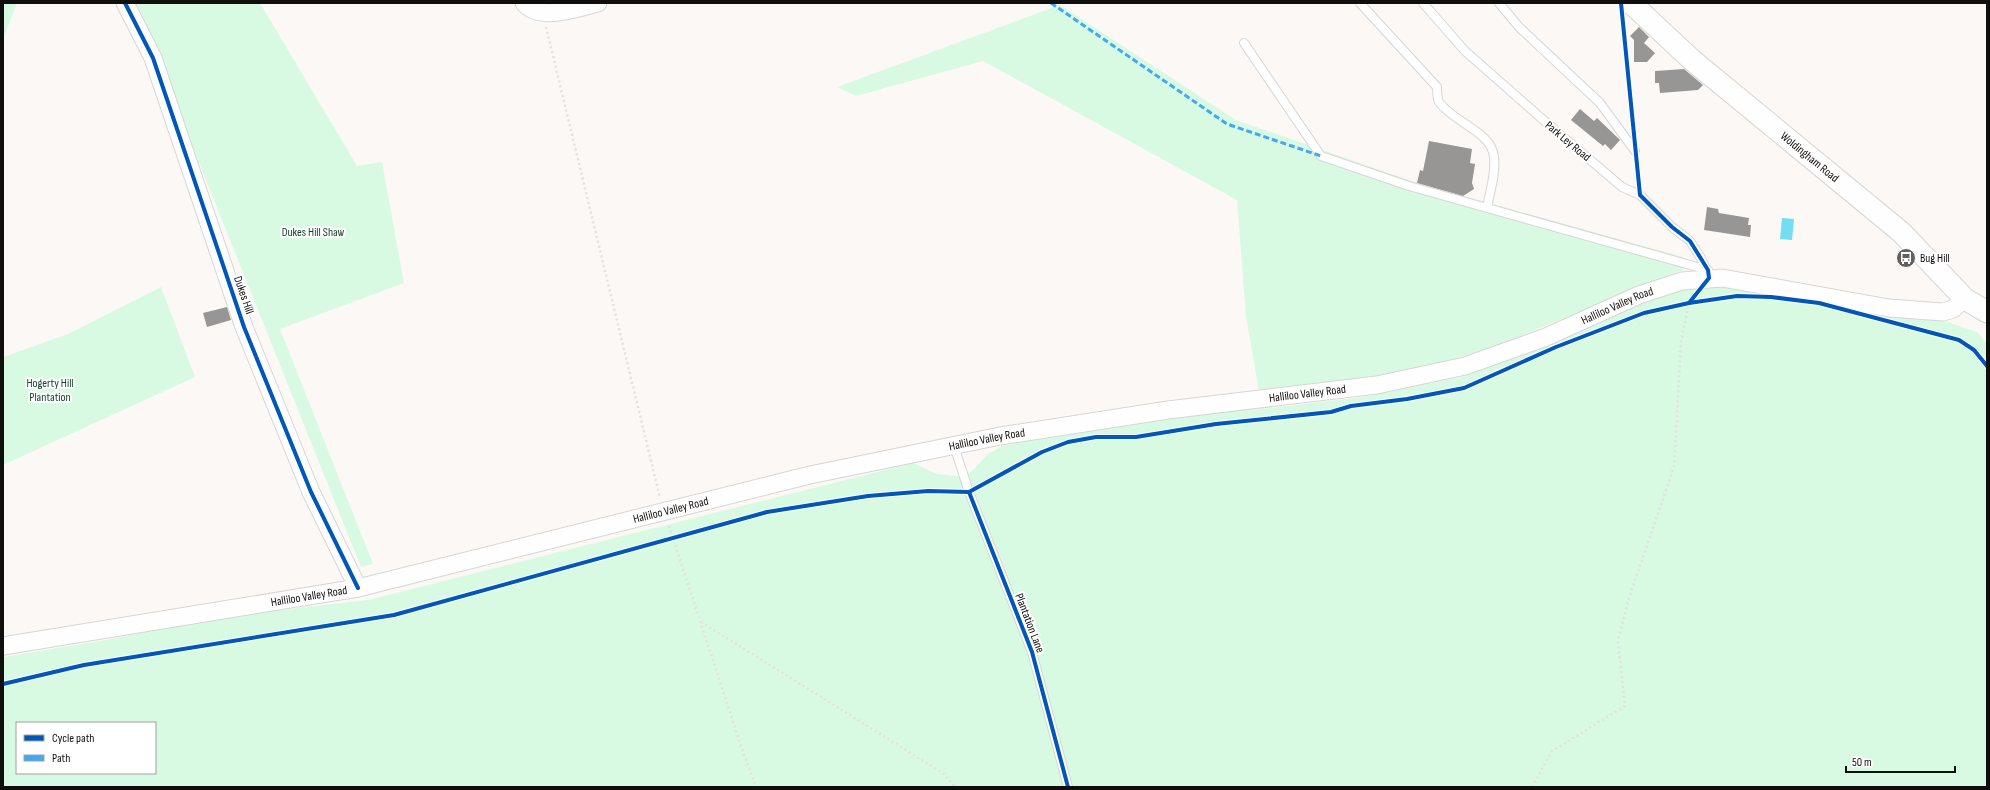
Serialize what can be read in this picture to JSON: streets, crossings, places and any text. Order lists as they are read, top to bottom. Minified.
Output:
{"streets":{"street":["Woldingham Road","Dukes Hill","Halliloo Valley Road"],"lane":["Park Ley Road","Plantation Lane"]},"crossings":[["Park Ley Road","Halliloo Valley Road"],["Woldingham Road","Halliloo Valley Road"],["Dukes Hill","Halliloo Valley Road"],["Halliloo Valley Road","Plantation Lane"]],"parks":["Dukes Hill Shaw","Hogerty Hill Plantation"],"places":{"bus stop":["Bug Hill"]},"legend":["Cycle path","Path"],"scale_bar":"50 m"}
